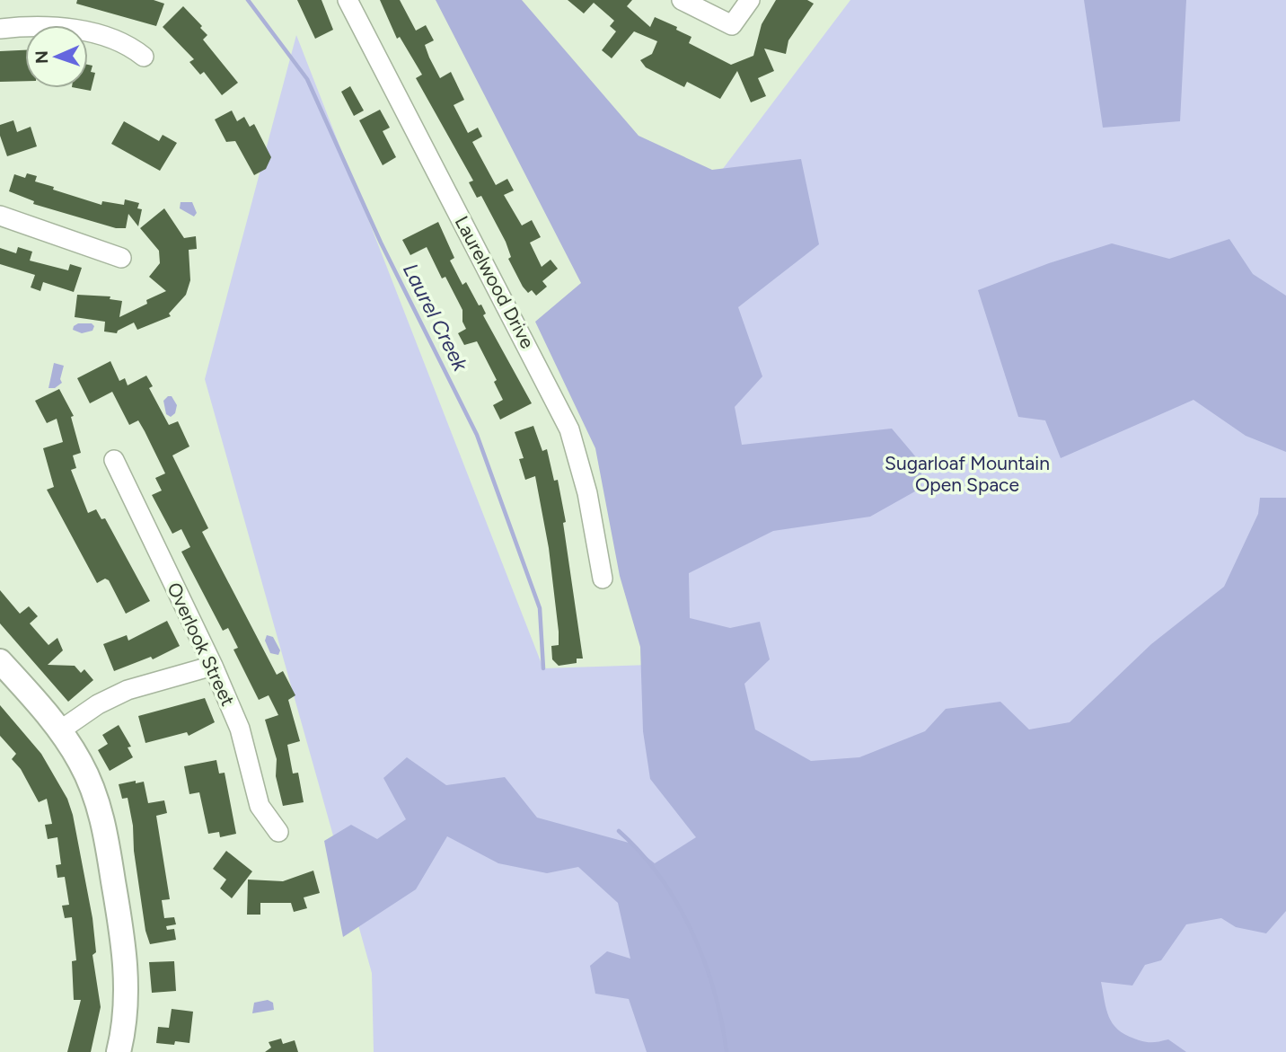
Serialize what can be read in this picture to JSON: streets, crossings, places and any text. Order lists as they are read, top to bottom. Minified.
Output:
{"streets":{"street":["Laurelwood Drive","Overlook Street"]},"water":["Laurel Creek"],"parks":["Sugarloaf Mountain Open Space"],"north":"left"}
